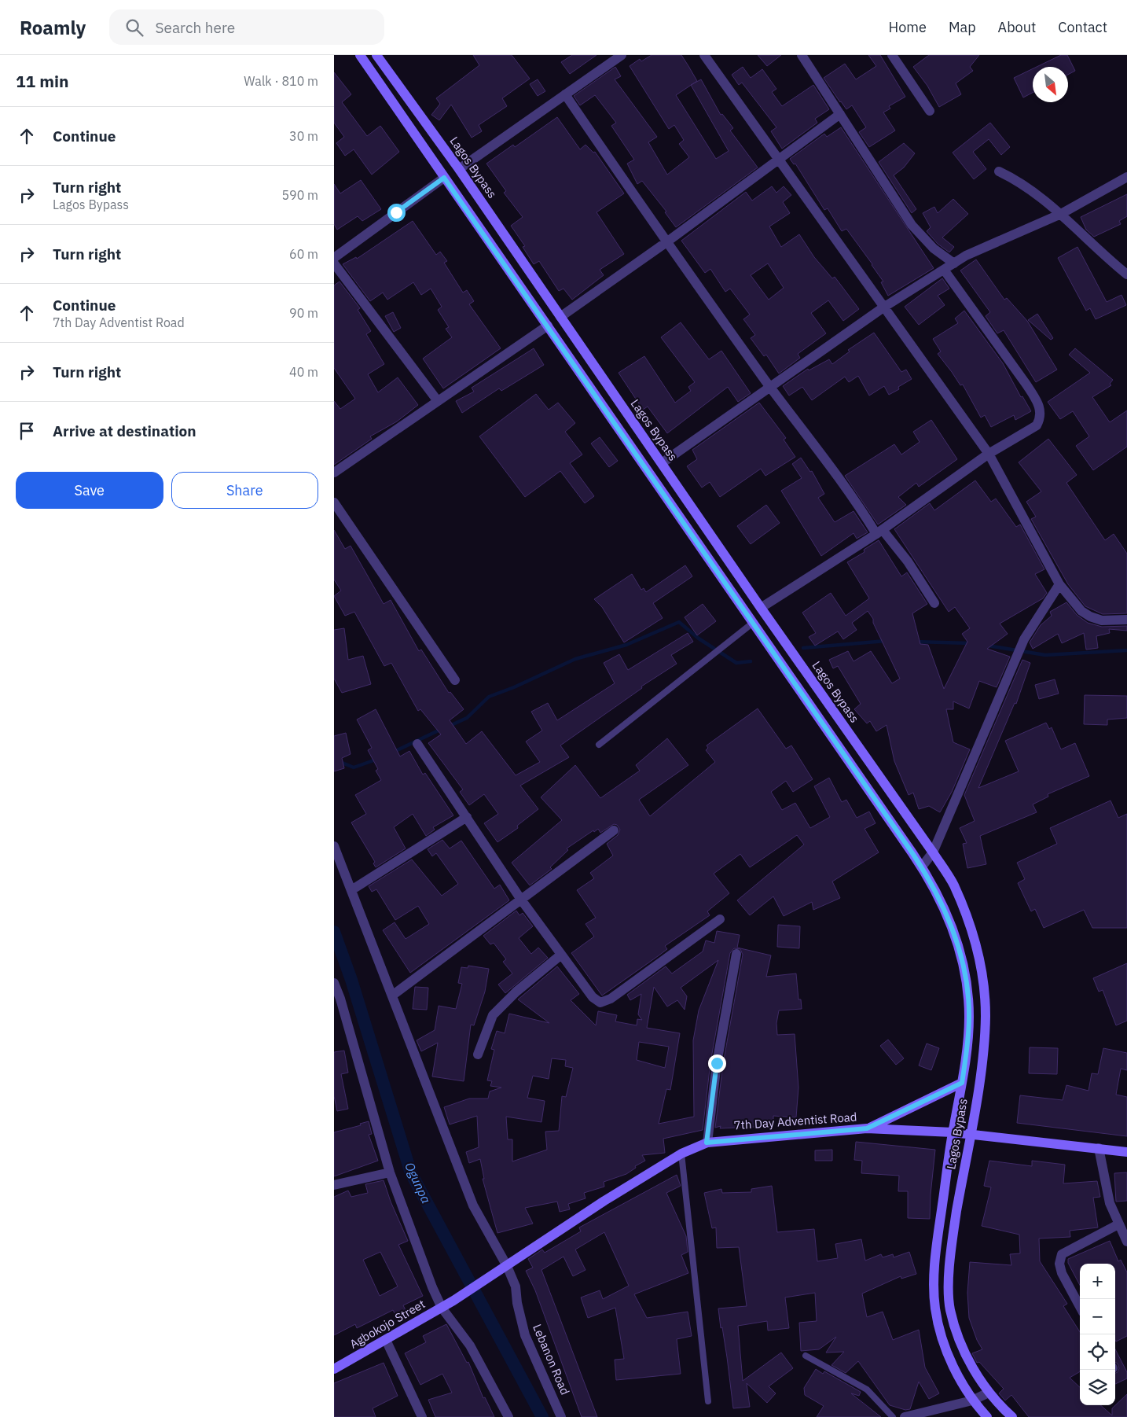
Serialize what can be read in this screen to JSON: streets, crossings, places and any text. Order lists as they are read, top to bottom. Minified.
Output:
{"streets":{"main road":["Lagos Bypass","7th Day Adventist Road","Agbokojo Street"],"street":["Lebanon Road"]},"crossings":[["Lagos Bypass","7th Day Adventist Road"],["7th Day Adventist Road","Agbokojo Street"],["7th Day Adventist Road","Lebanon Road"],["Agbokojo Street","Lebanon Road"]],"water":["Ogunpa"],"north":"bottom right","page":{"header":"Roamly","search":"Search here","nav":["Home","Map","About","Contact"],"heading":["11 min","Walk · 810 m"],"list":[["Continue","30 m"],["Turn right","Lagos Bypass","590 m"],["Turn right","60 m"],["Continue","7th Day Adventist Road","90 m"],["Turn right","40 m"],"Arrive at destination"],"buttons":["Save","Share"],"map_buttons":["+","−"]}}
